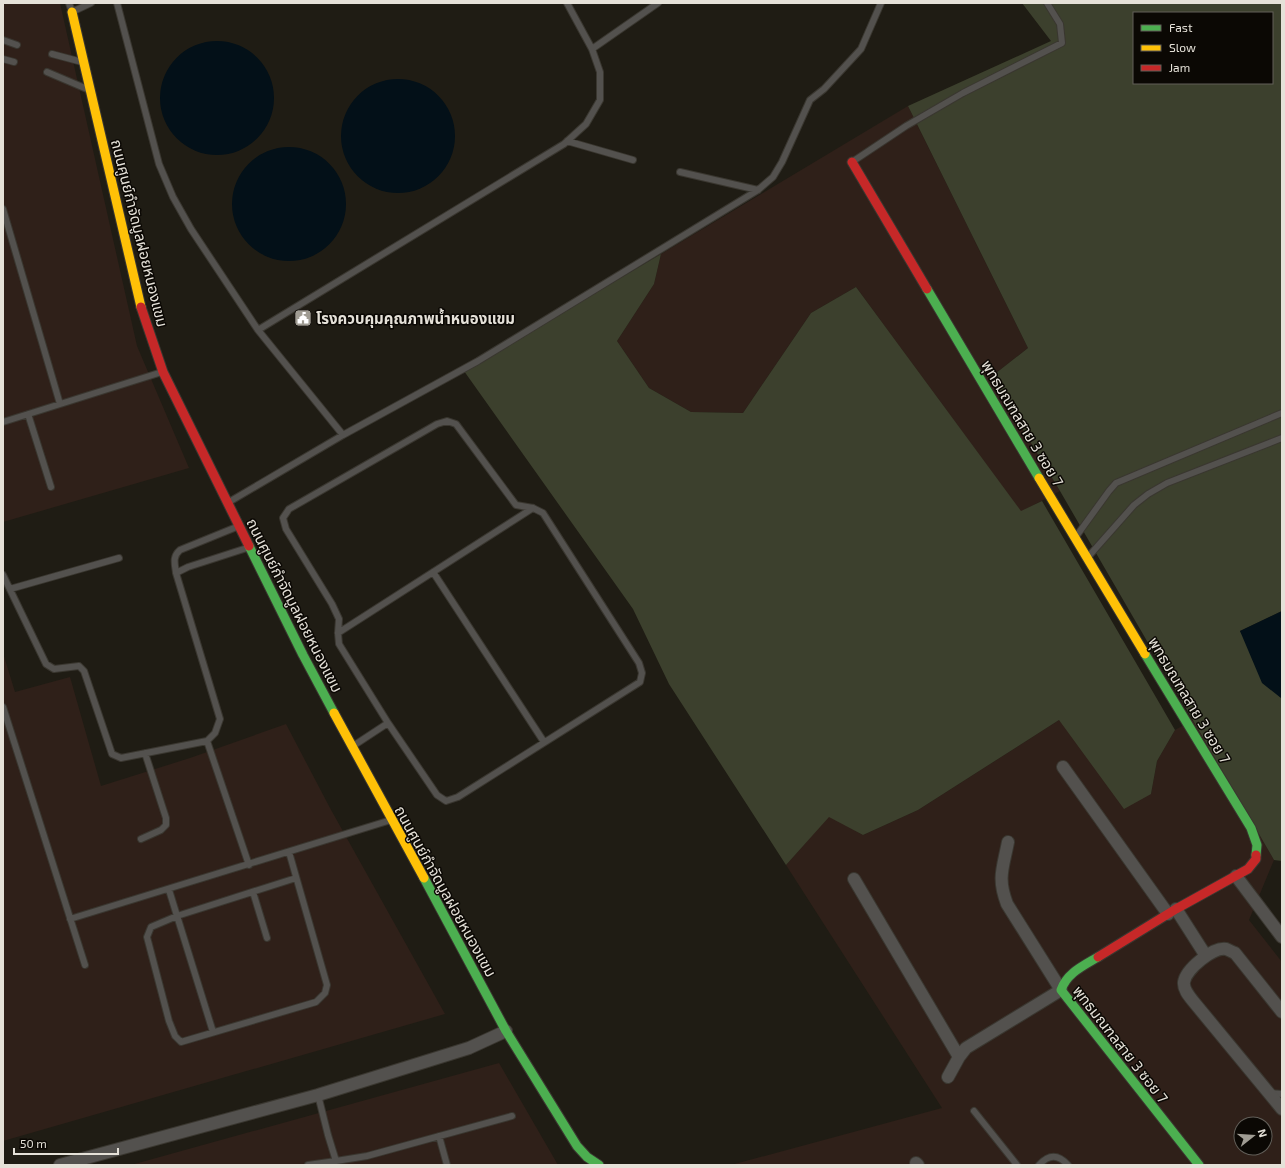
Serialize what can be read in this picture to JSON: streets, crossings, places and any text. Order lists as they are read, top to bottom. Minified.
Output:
{"streets":{"street":["ถนนศูนย์กำจัดมูลฝอยหนองแขม","พุทธมณฑลสาย 3 ซอย 7"]},"places":{"public building":["โรงควบคุมคุณภาพน้ำหนองแขม"]},"legend":["Fast","Slow","Jam"],"scale_bar":"50 m","north":"right"}
